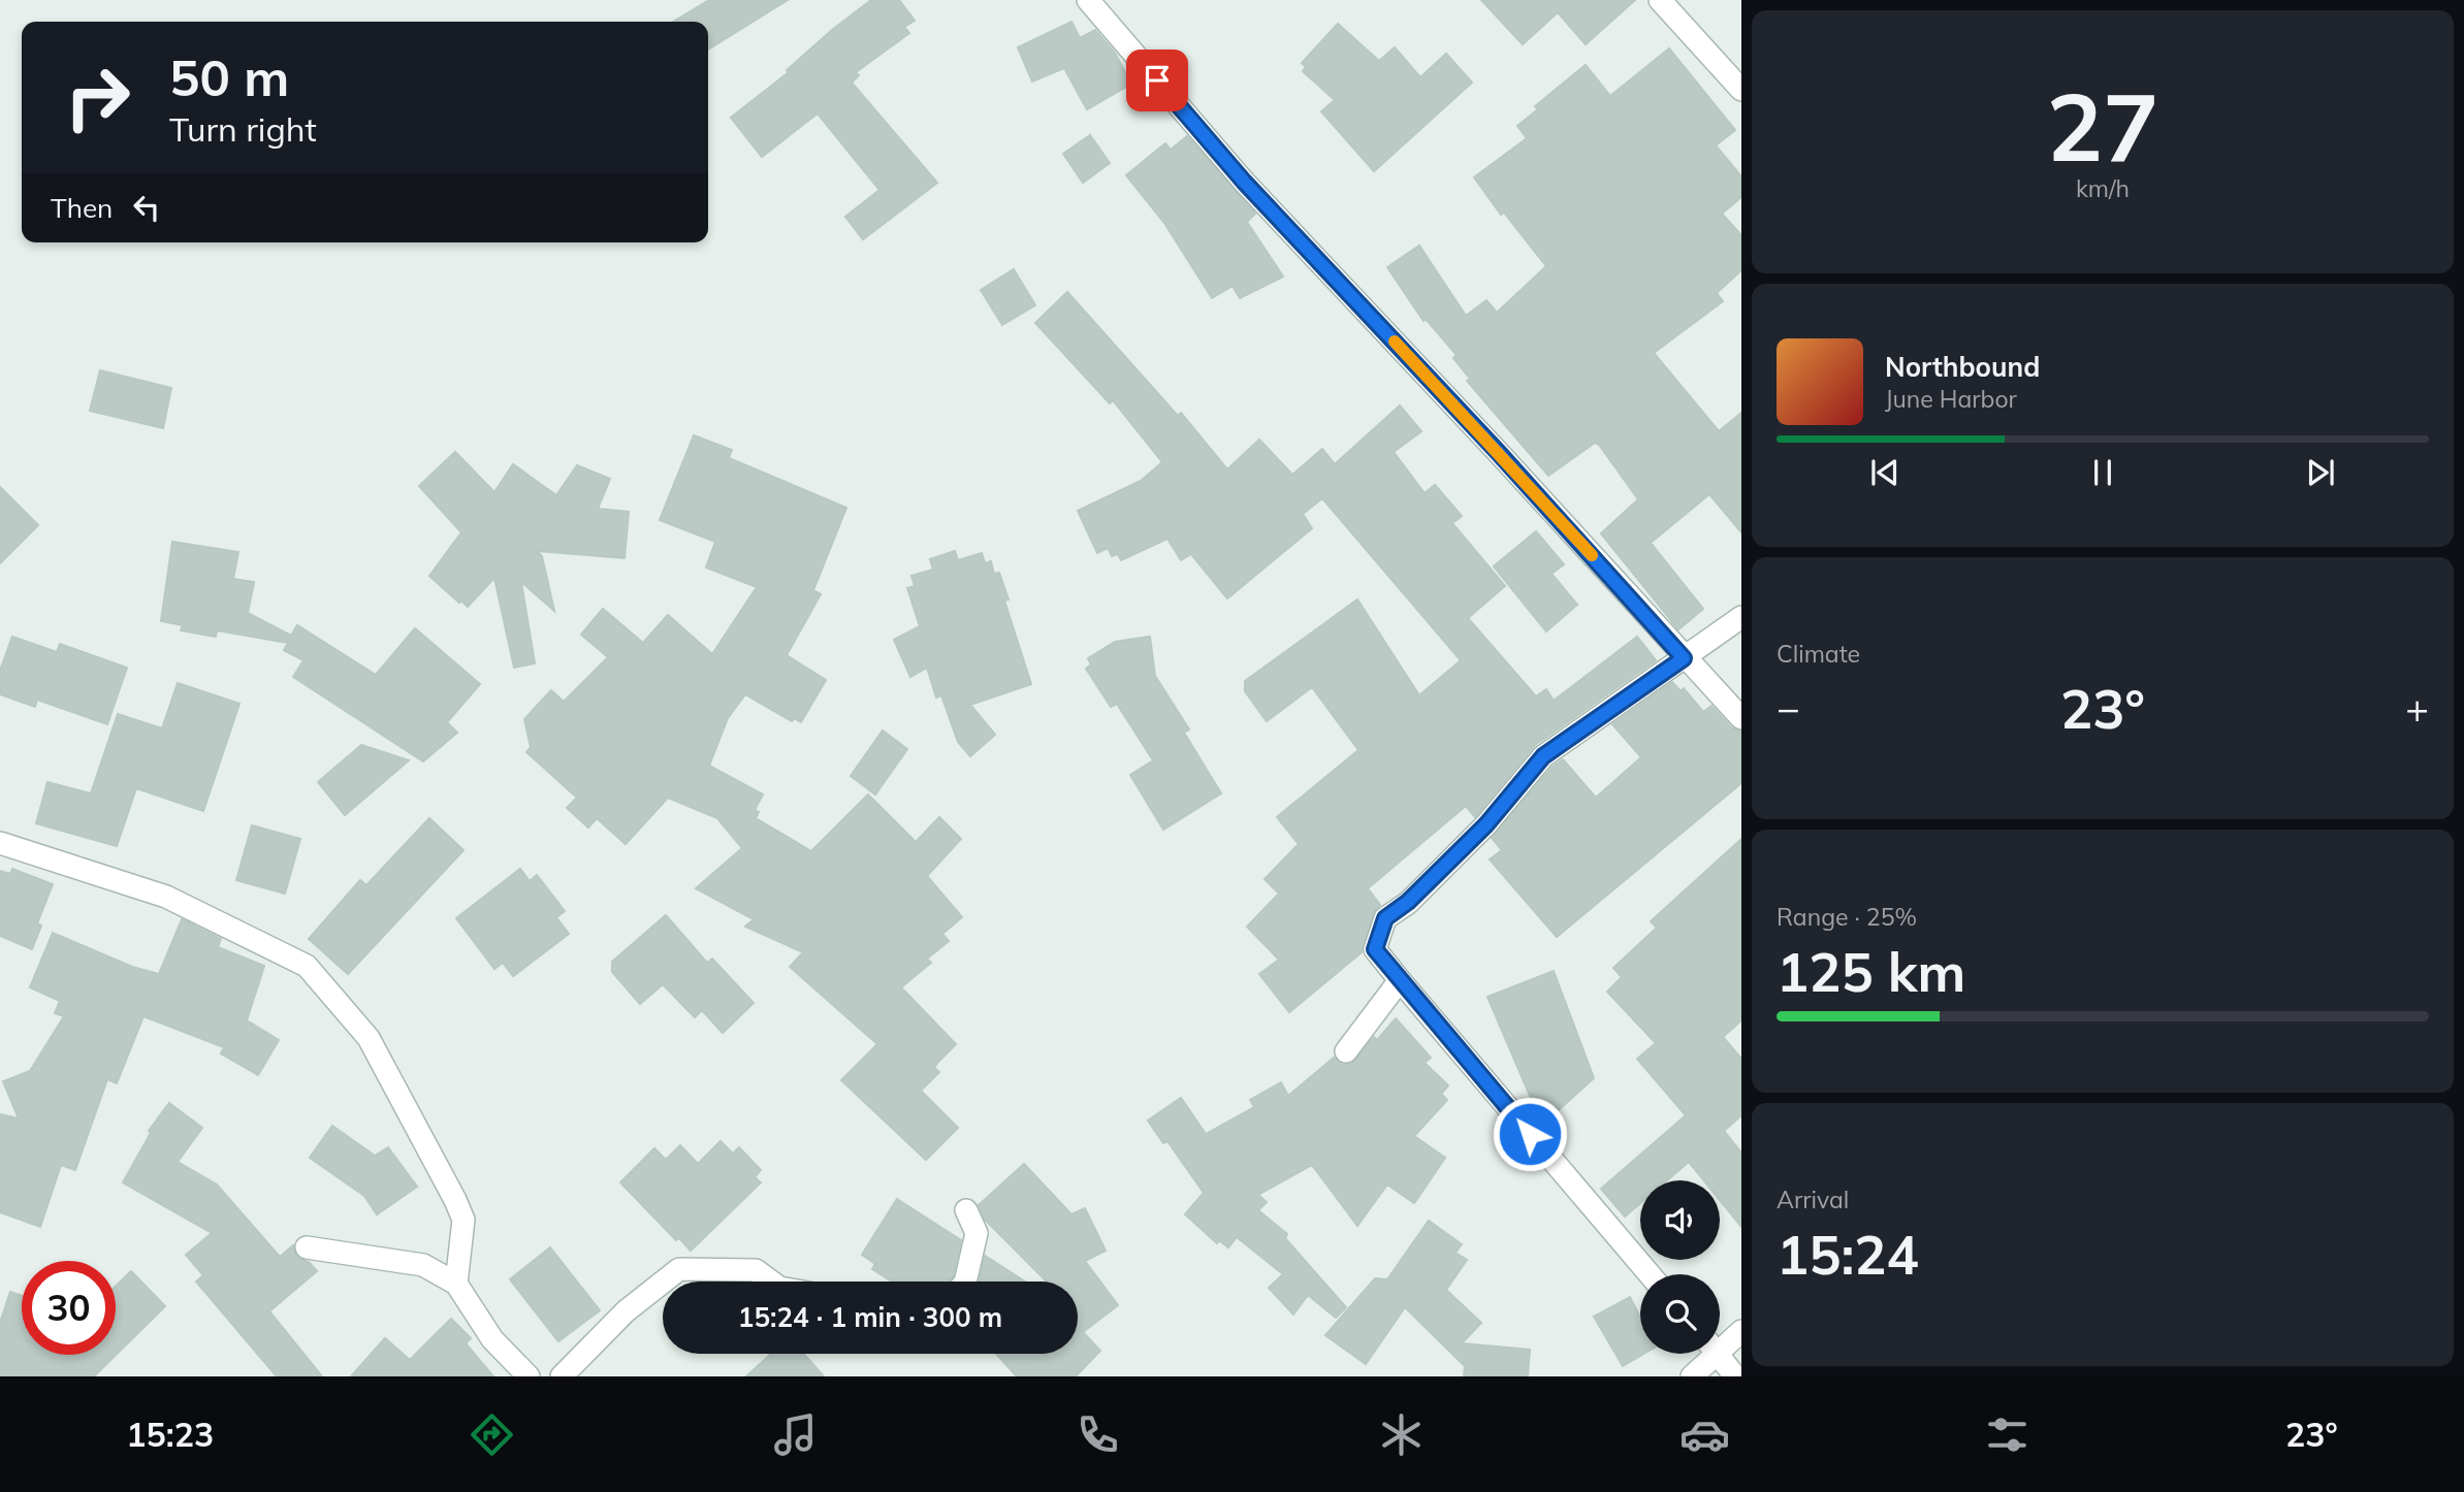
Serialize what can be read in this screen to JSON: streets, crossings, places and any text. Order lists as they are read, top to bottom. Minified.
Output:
{"page":{"tile":[["27","km/h"],"Climate",["Range · 25%","125 km"],["Arrival","15:24"]],"turn":["50 m","Turn right"],"then":"Then","song":["Northbound","June Harbor"],"heat":["−","23°","+"],"limit":"30","trip":"15:24 · 1 min · 300 m","tabs":["15:23","23°"]}}
